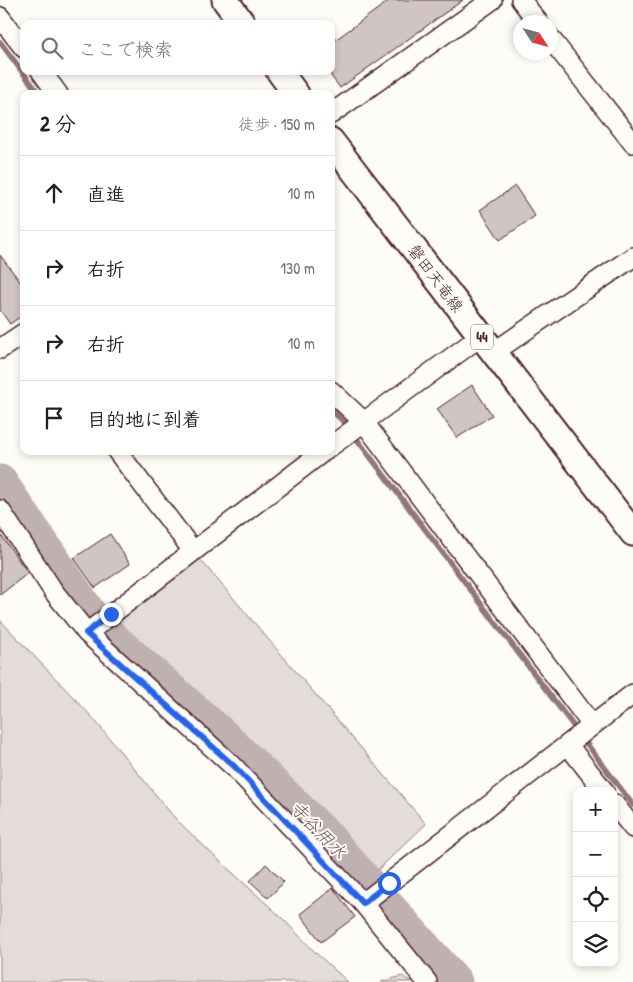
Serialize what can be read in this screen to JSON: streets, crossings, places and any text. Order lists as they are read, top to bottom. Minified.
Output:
{"streets":{"main road":["磐田天竜線","44"]},"water":["寺谷用水"],"north":"bottom right","page":{"search":"ここで検索","heading":["2 分","徒歩 · 150 m"],"list":[["直進","10 m"],["右折","130 m"],["右折","10 m"],"目的地に到着"],"map_buttons":["+","−"]}}
